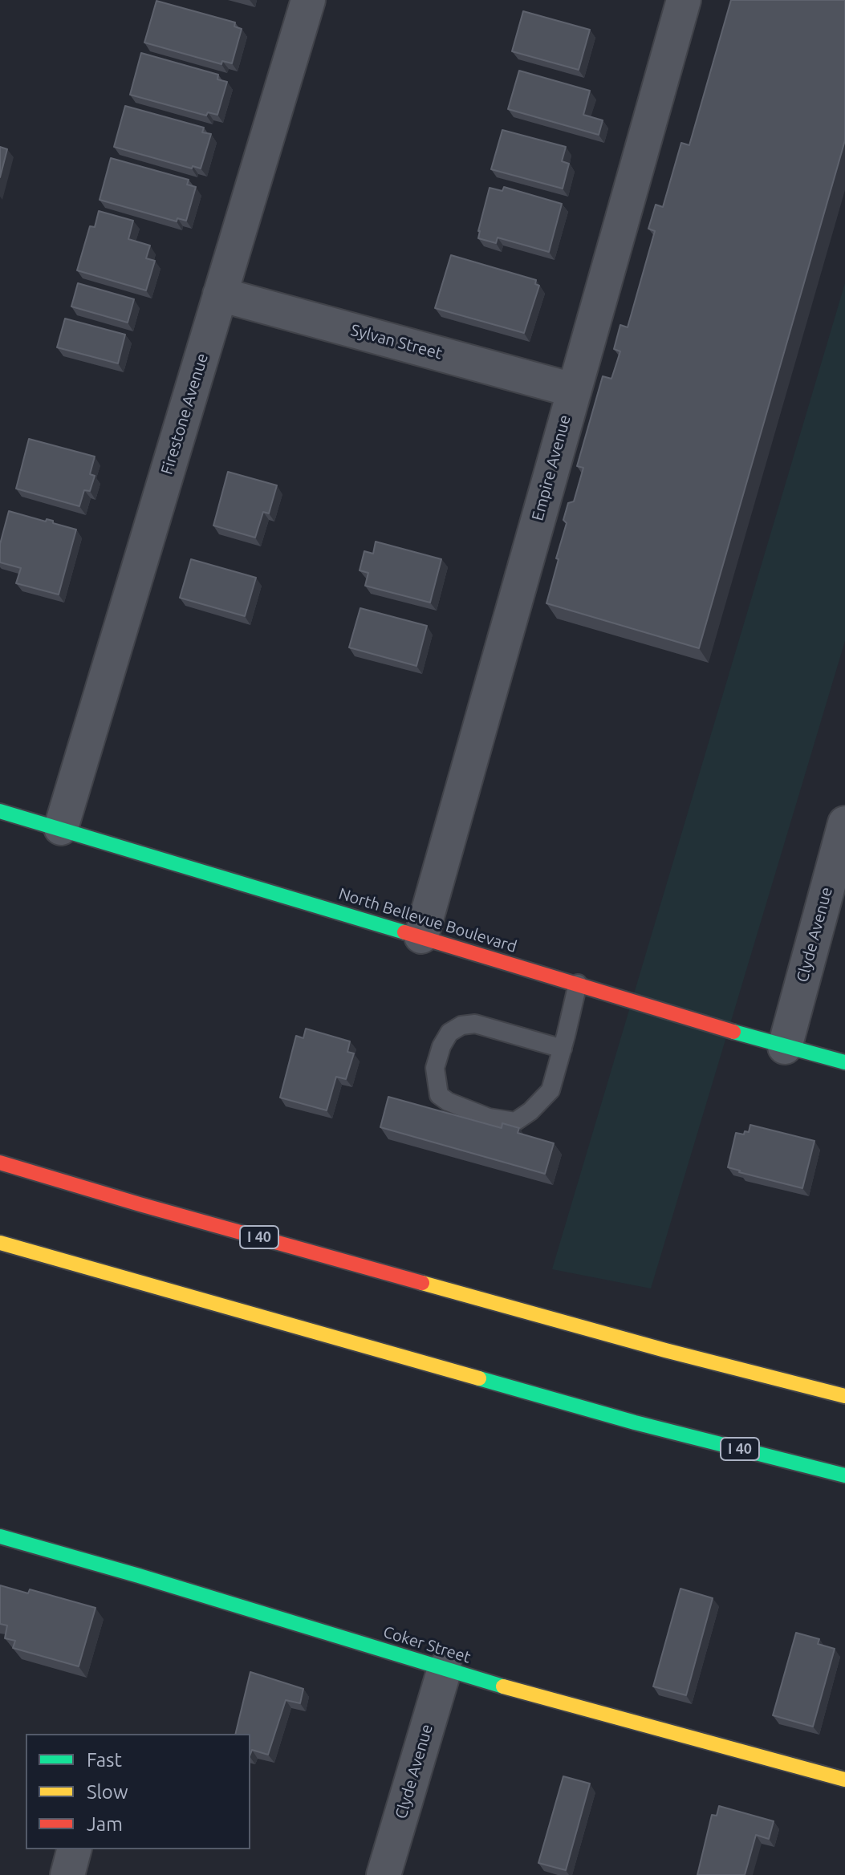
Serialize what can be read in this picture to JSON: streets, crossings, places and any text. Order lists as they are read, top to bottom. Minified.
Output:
{"streets":{"main road":["North Bellevue Boulevard","I 40","Coker Street"],"street":["Sylvan Street","Firestone Avenue","Empire Avenue","Clyde Avenue"]},"crossings":[["Sylvan Street","Firestone Avenue"],["Sylvan Street","Empire Avenue"],["Firestone Avenue","North Bellevue Boulevard"],["Empire Avenue","North Bellevue Boulevard"],["North Bellevue Boulevard","Clyde Avenue"],["Clyde Avenue","Coker Street"]],"legend":["Fast","Slow","Jam"]}
